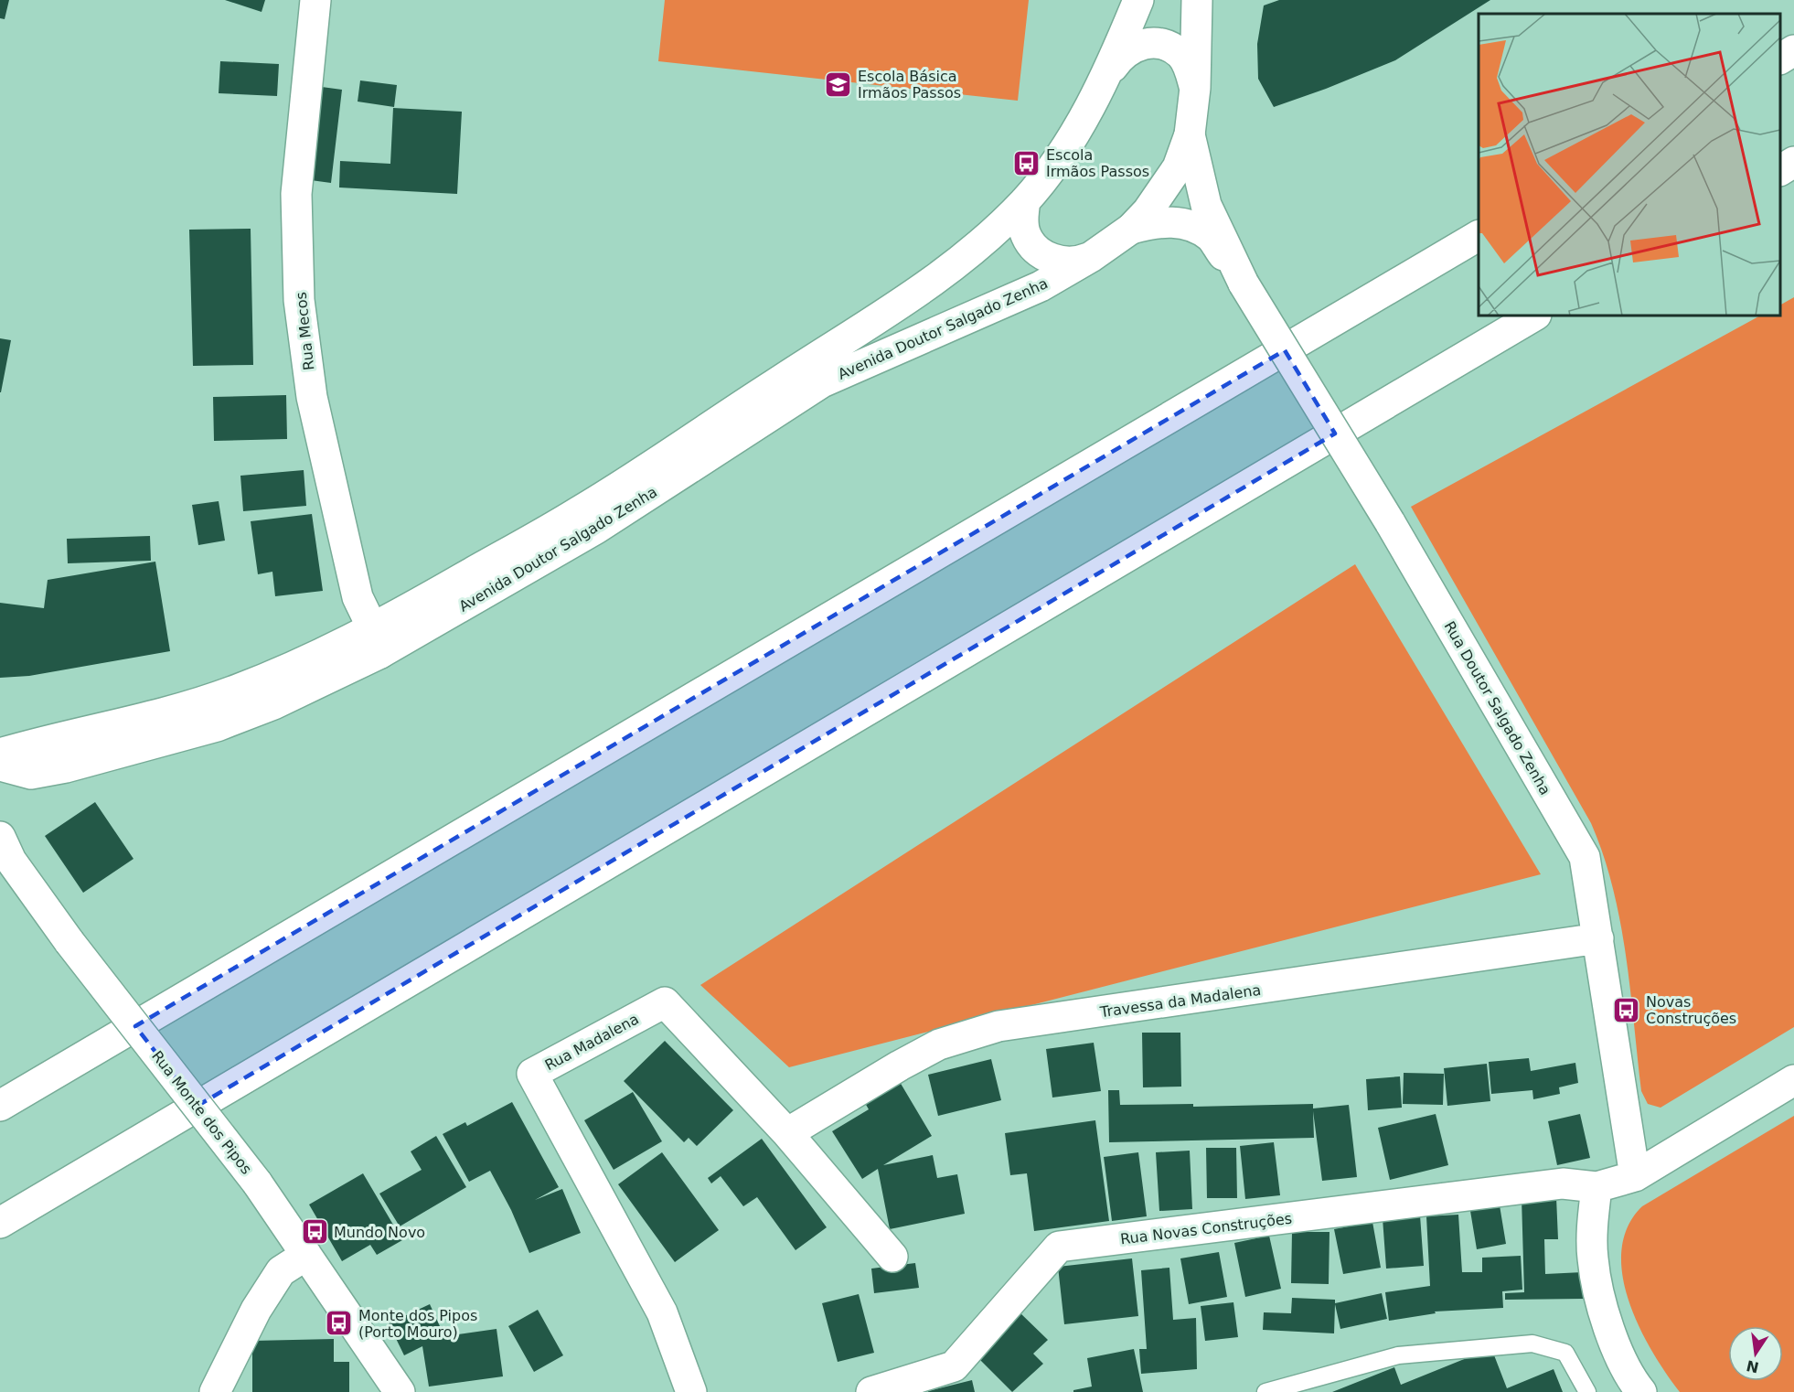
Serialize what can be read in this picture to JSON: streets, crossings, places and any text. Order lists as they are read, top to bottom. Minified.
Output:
{"streets":{"main road":["Avenida Doutor Salgado Zenha","Rua Mecos","Rua Doutor Salgado Zenha","Travessa da Madalena","Rua Madalena","Rua Monte dos Pipos","Rua Novas Construções"]},"crossings":[["Avenida Doutor Salgado Zenha","Rua Mecos"],["Avenida Doutor Salgado Zenha","Rua Doutor Salgado Zenha"],["Rua Doutor Salgado Zenha","Travessa da Madalena"],["Travessa da Madalena","Rua Madalena"]],"places":{"school or university":["Escola Básica Irmãos Passos"],"bus stop":["Escola Irmãos Passos","Novas Construções","Mundo Novo","Monte dos Pipos (Porto Mouro)"]},"north":"bottom"}
